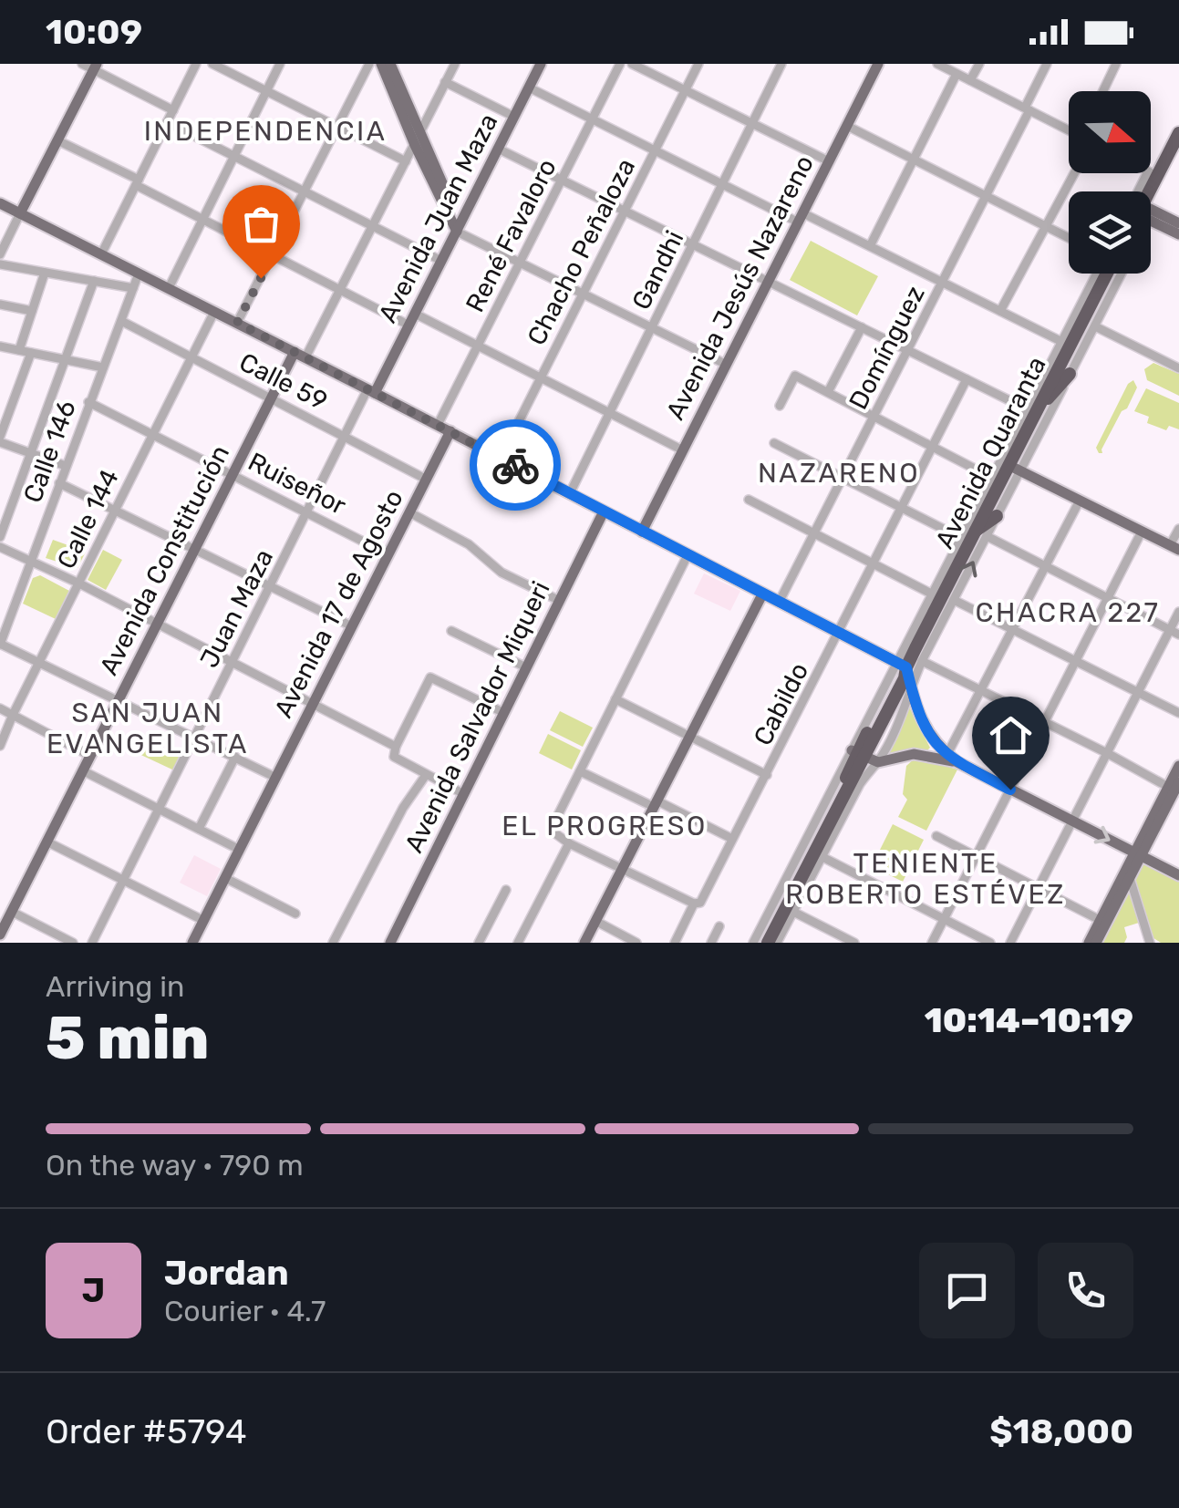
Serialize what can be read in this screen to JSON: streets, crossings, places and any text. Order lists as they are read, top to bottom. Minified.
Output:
{"streets":{"highway":["Avenida Quaranta"],"main road":["Avenida Juan Maza","Avenida Jesús Nazareno","Avenida Constitución","Avenida 17 de Agosto","Avenida Salvador Miqueri"],"street":["René Favaloro","Chacho Peñaloza","Gandhi","Domínguez","Calle 59","Calle 146","Ruiseñor","Calle 144","Juan Maza","Cabildo"]},"crossings":[["Avenida Juan Maza","Juan Maza"],["Calle 59","Calle 146"],["Calle 59","Calle 144"],["Calle 59","Avenida Constitución"],["Calle 59","Avenida 17 de Agosto"],["Calle 59","Juan Maza"],["Calle 146","Ruiseñor"],["Ruiseñor","Calle 144"],["Ruiseñor","Avenida Constitución"],["Ruiseñor","Avenida 17 de Agosto"],["Ruiseñor","Juan Maza"]],"districts":["INDEPENDENCIA","NAZARENO","CHACRA 227","SAN JUAN EVANGELISTA","EL PROGRESO","TENIENTE ROBERTO ESTÉVEZ"],"north":"right","page":{"status":"10:09","heading":["5 min","Arriving in","10:14–10:19"],"panel":["Jordan","Courier · 4.7","Order #5794","$18,000"],"bar":"On the way · 790 m","round":"J"}}
